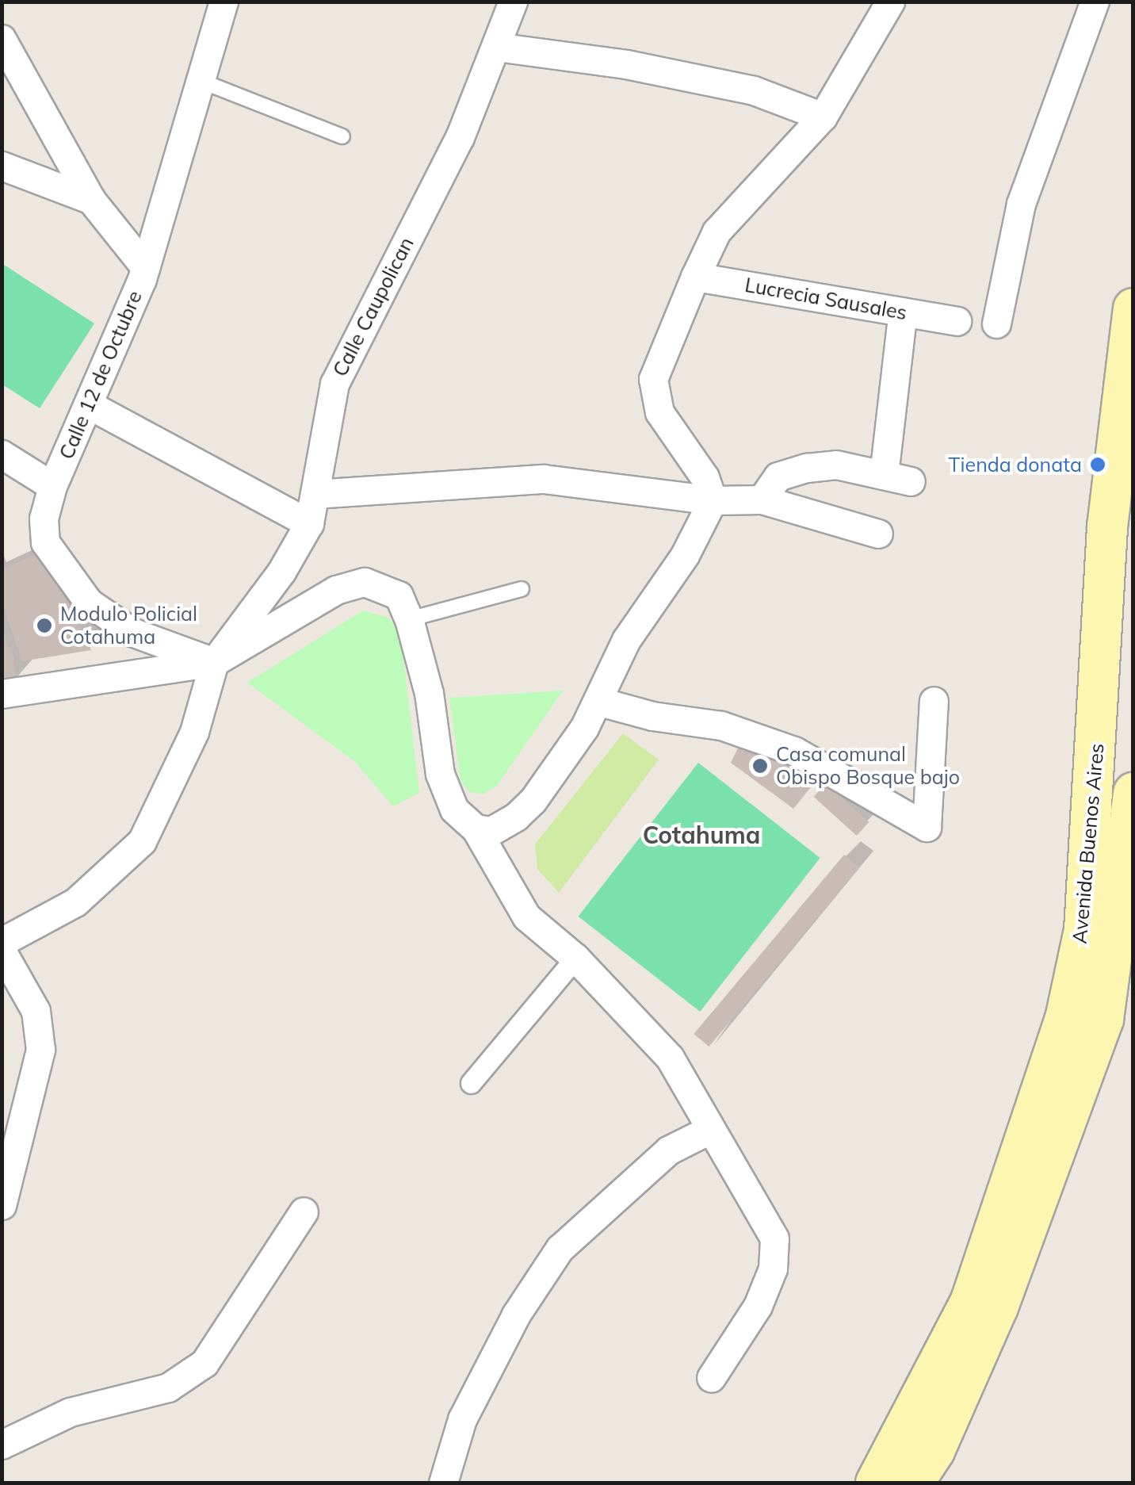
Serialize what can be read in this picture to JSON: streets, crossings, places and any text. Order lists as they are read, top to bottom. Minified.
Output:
{"streets":{"main road":["Avenida Buenos Aires"],"street":["Lucrecia Sausales","Calle Caupolican","Calle 12 de Octubre"]},"crossings":[["Calle Caupolican","Calle 12 de Octubre"]],"districts":["Cotahuma"],"places":["Tienda donata","Modulo Policial Cotahuma","Casa comunal Obispo Bosque bajo"]}
